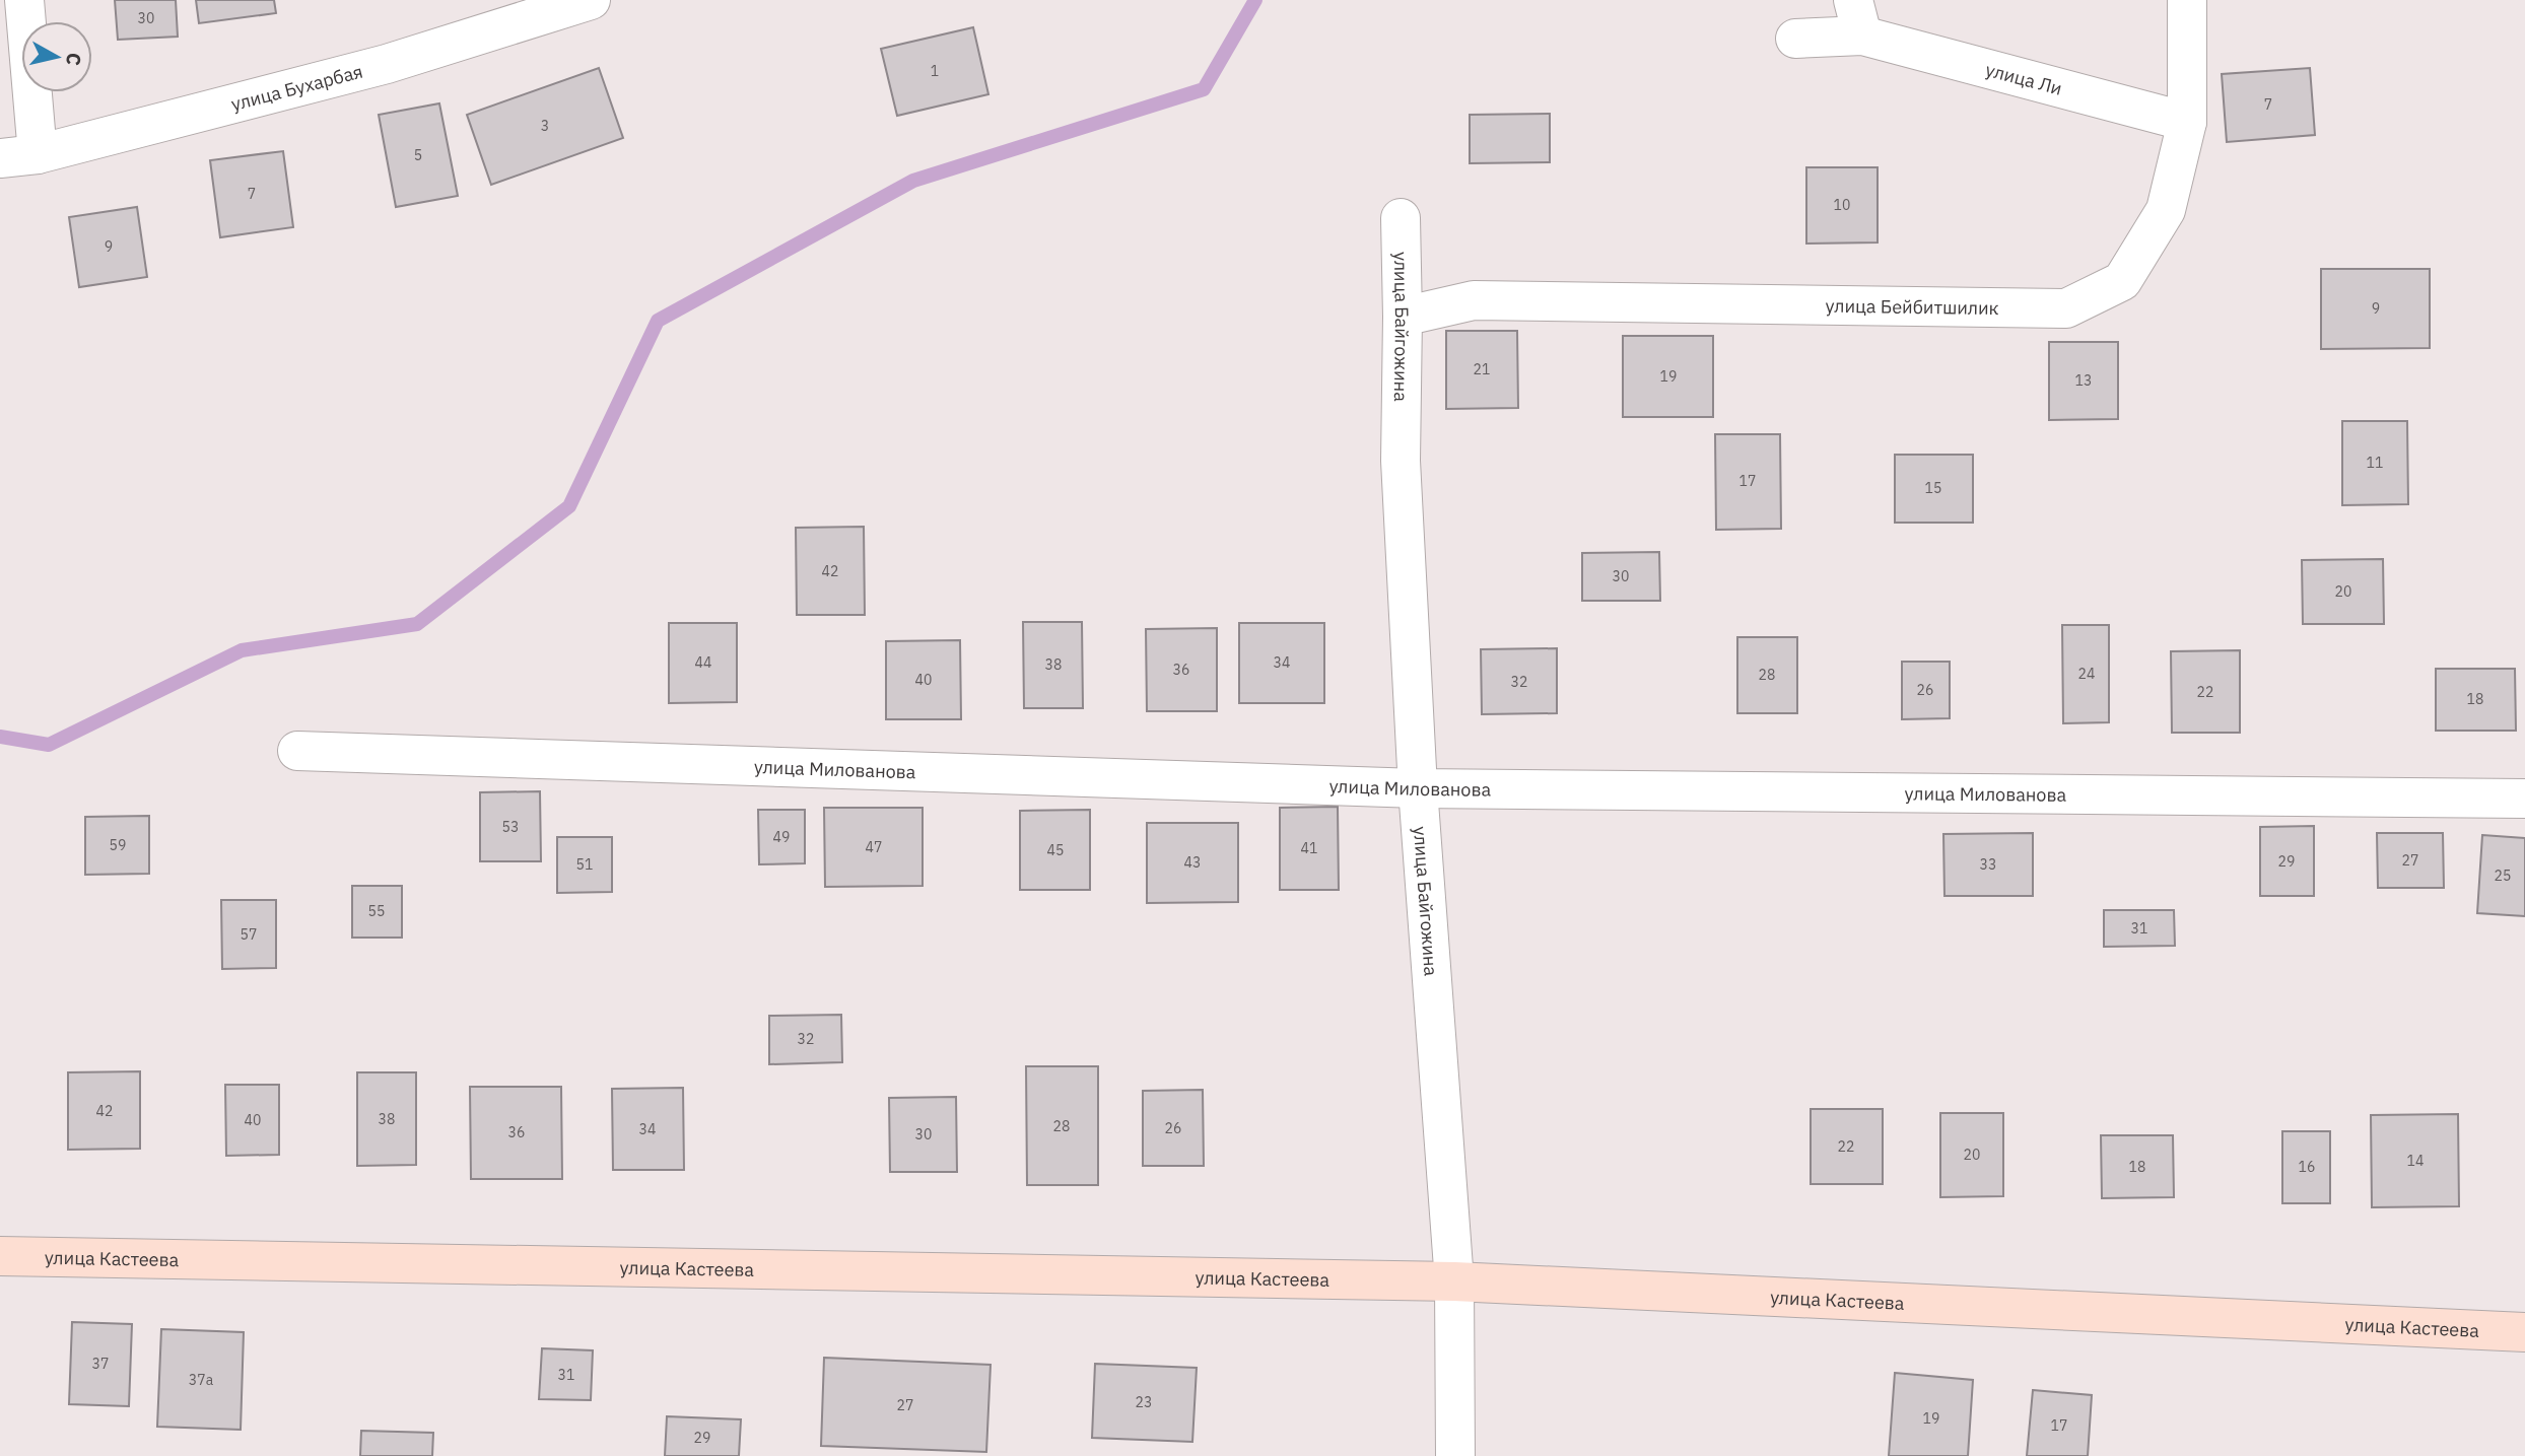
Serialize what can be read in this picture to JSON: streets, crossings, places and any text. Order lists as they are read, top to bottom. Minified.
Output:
{"streets":{"street":["улица Ли","улица Бухарбая","улица Бейбитшилик","улица Байгожина","улица Милованова","улица Кастеева"]},"crossings":[["улица Ли","улица Бейбитшилик"],["улица Бейбитшилик","улица Байгожина"],["улица Байгожина","улица Милованова"],["улица Байгожина","улица Кастеева"]],"house_numbers":["30","1","7","3","5","7","10","9","9","21","19","13","11","17","15","42","30","20","44","34","38","36","24","28","40","32","26","22","18","53","49","59","47","41","45","27","29","43","51","33","25","55","31","57","32","42","38","40","28","26","34","36","30","22","20","14","18","16","37","31","37а","23","27","19","17","29"],"north":"right"}
